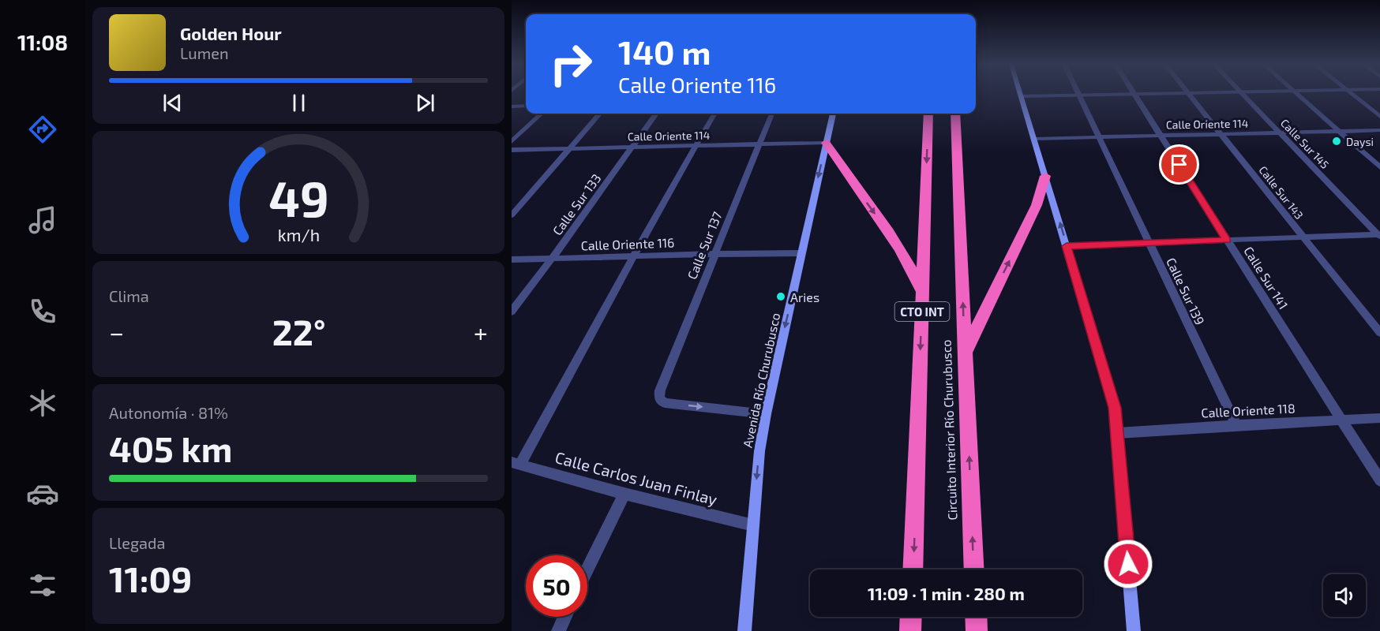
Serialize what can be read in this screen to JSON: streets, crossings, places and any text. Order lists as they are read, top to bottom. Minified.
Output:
{"streets":{"highway":["CTO INT","Circuito Interior Río Churubusco"],"main road":["Avenida Río Churubusco"],"street":["Calle Oriente 114","Calle Sur 145","Calle Sur 143","Calle Sur 133","Calle Oriente 116","Calle Sur 137","Calle Sur 141","Calle Sur 139","Calle Oriente 118","Calle Carlos Juan Finlay"]},"crossings":[["Calle Oriente 114","Calle Sur 145"],["Calle Oriente 114","Calle Sur 143"],["Calle Oriente 114","Calle Sur 133"],["Calle Oriente 114","Calle Sur 137"],["Calle Oriente 114","Calle Sur 141"],["Calle Oriente 114","Calle Sur 139"],["Calle Oriente 114","Avenida Río Churubusco"],["Calle Sur 133","Calle Oriente 116"],["Calle Oriente 116","Calle Sur 137"],["Calle Oriente 116","Avenida Río Churubusco"],["Calle Sur 137","Avenida Río Churubusco"],["Calle Sur 141","Calle Oriente 118"],["Calle Sur 139","Calle Oriente 118"],["Avenida Río Churubusco","Calle Carlos Juan Finlay"]],"one_way":["Avenida Río Churubusco"],"places":["Daysi","Aries"],"page":{"tabs":"11:08","song":["Golden Hour","Lumen"],"turn":["140 m","Calle Oriente 116"],"tile":["Clima",["Autonomía · 81%","405 km"],["Llegada","11:09"]],"heat":["−","22°","+"],"limit":"50","trip":"11:09 · 1 min · 280 m","gauge":["49","km/h"]}}
